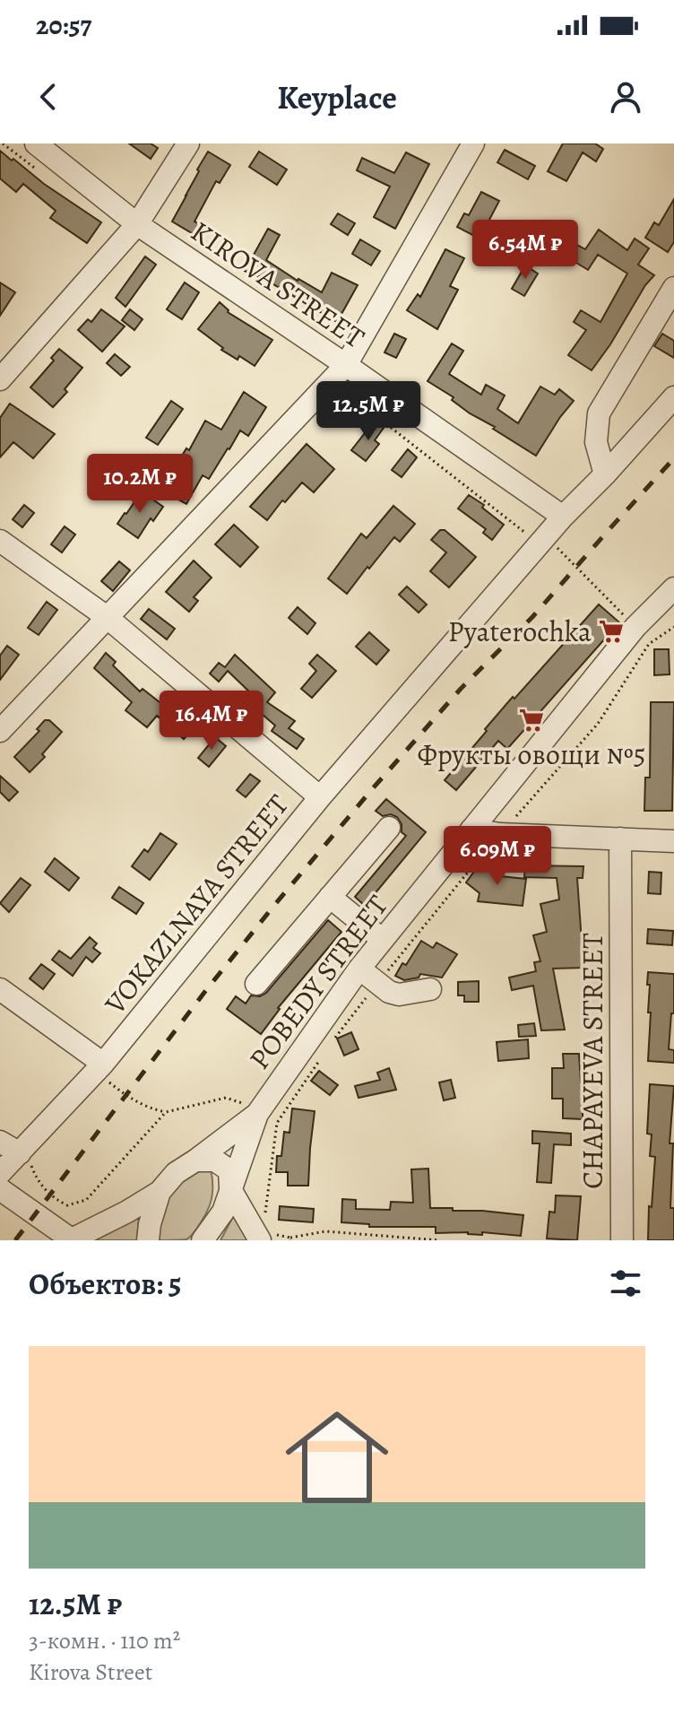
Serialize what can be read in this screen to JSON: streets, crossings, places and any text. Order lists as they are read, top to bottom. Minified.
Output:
{"streets":{"street":["KIROVA STREET","VOKAZLNAYA STREET","POBEDY STREET","CHAPAYEVA STREET"]},"crossings":[["KIROVA STREET","VOKAZLNAYA STREET"]],"places":{"supermarket":["Pyaterochka","Фрукты овощи №5"]},"page":{"status":"20:57","header":"Keyplace","price":["6.54M ₽","12.5M ₽","10.2M ₽","16.4M ₽","6.09M ₽"],"heading":"Объектов: 5","list":[{"name":"12.5M ₽","note":"3-комн. · 110 m² · Kirova Street"}]}}
